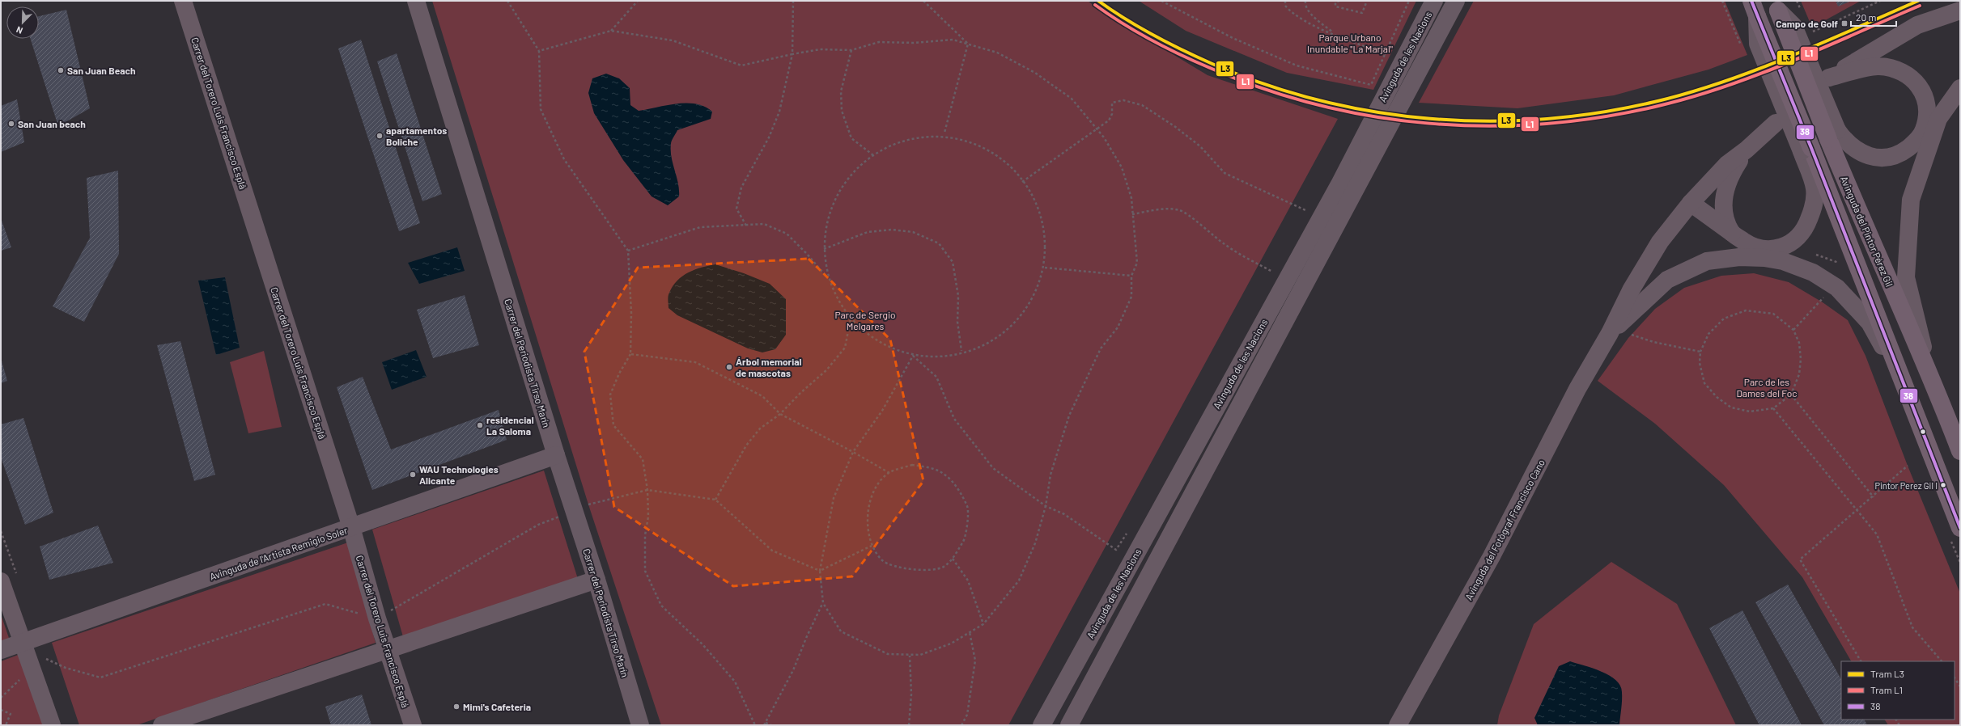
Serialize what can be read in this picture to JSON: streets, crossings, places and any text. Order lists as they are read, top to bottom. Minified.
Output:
{"streets":{"main road":["Avinguda del Pintor Pérez Gil"],"street":["Avinguda de les Nacions","Carrer del Torero Luis Francisco Esplá","Carrer del Periodista Tirso Marín","Avinguda del Fotògraf Francisco Cano","Avinguda de l'Artista Remigio Soler"]},"crossings":[["Carrer del Torero Luis Francisco Esplá","Avinguda de l'Artista Remigio Soler"],["Avinguda del Pintor Pérez Gil","Avinguda del Fotògraf Francisco Cano"],["Carrer del Periodista Tirso Marín","Avinguda de l'Artista Remigio Soler"]],"parks":["Parque Urbano Inundable \"La Marjal\"","Parc de Sergio Melgares","Parc de les Dames del Foc"],"places":{"transit":["Campo de Golf"],"other":["San Juan Beach","San Juan beach","apartamentos Boliche","Árbol memorial de mascotas","residencial La Saloma","WAU Technologies Alicante","Pintor Perez Gil I","Mimi's Cafeteria"]},"lines":["tram line L3","transit line 38","tram line L1"],"legend":["Tram L3","Tram L1","38"],"scale_bar":"20 m","north":"bottom left"}
